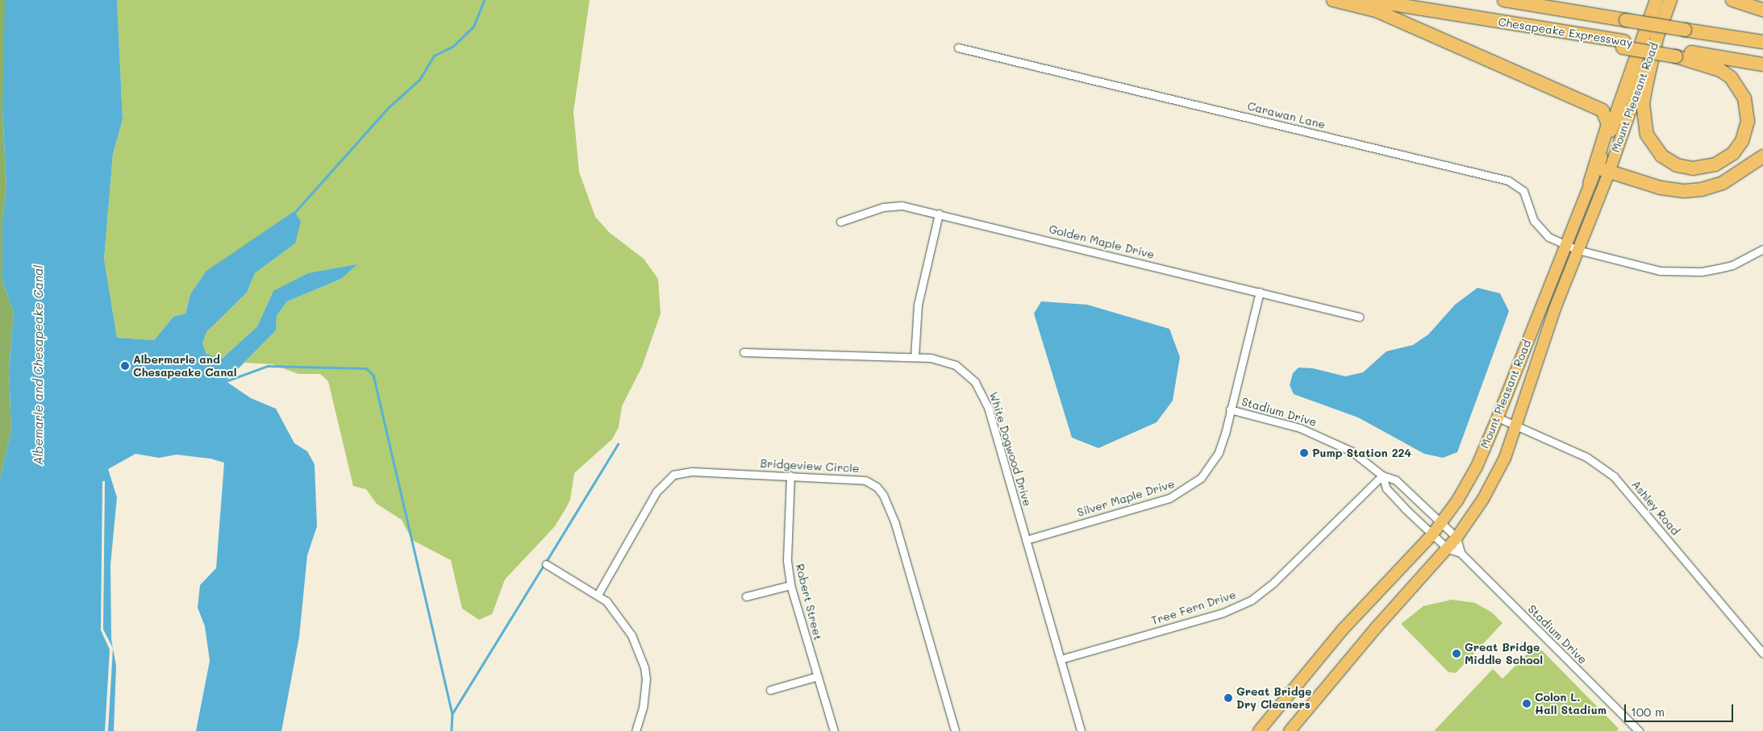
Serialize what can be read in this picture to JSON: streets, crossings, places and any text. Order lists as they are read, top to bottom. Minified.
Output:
{"streets":{"highway":["Chesapeake Expressway","Mount Pleasant Road"],"street":["Carawan Lane","Golden Maple Drive","Stadium Drive","White Dogwood Drive","Bridgeview Circle","Silver Maple Drive","Ashley Road","Robert Street","Tree Fern Drive"]},"crossings":[["Mount Pleasant Road","Carawan Lane"],["Mount Pleasant Road","Stadium Drive"],["Mount Pleasant Road","Ashley Road"],["Golden Maple Drive","Silver Maple Drive"],["Stadium Drive","Silver Maple Drive"],["Stadium Drive","Tree Fern Drive"],["White Dogwood Drive","Silver Maple Drive"],["White Dogwood Drive","Tree Fern Drive"],["Bridgeview Circle","Robert Street"]],"water":["Albemarle and Chesapeake Canal"],"places":["Albermarle and Chesapeake Canal","Pump Station 224","Great Bridge Middle School","Great Bridge Dry Cleaners","Colon L. Hall Stadium"],"scale_bar":"100 m"}
